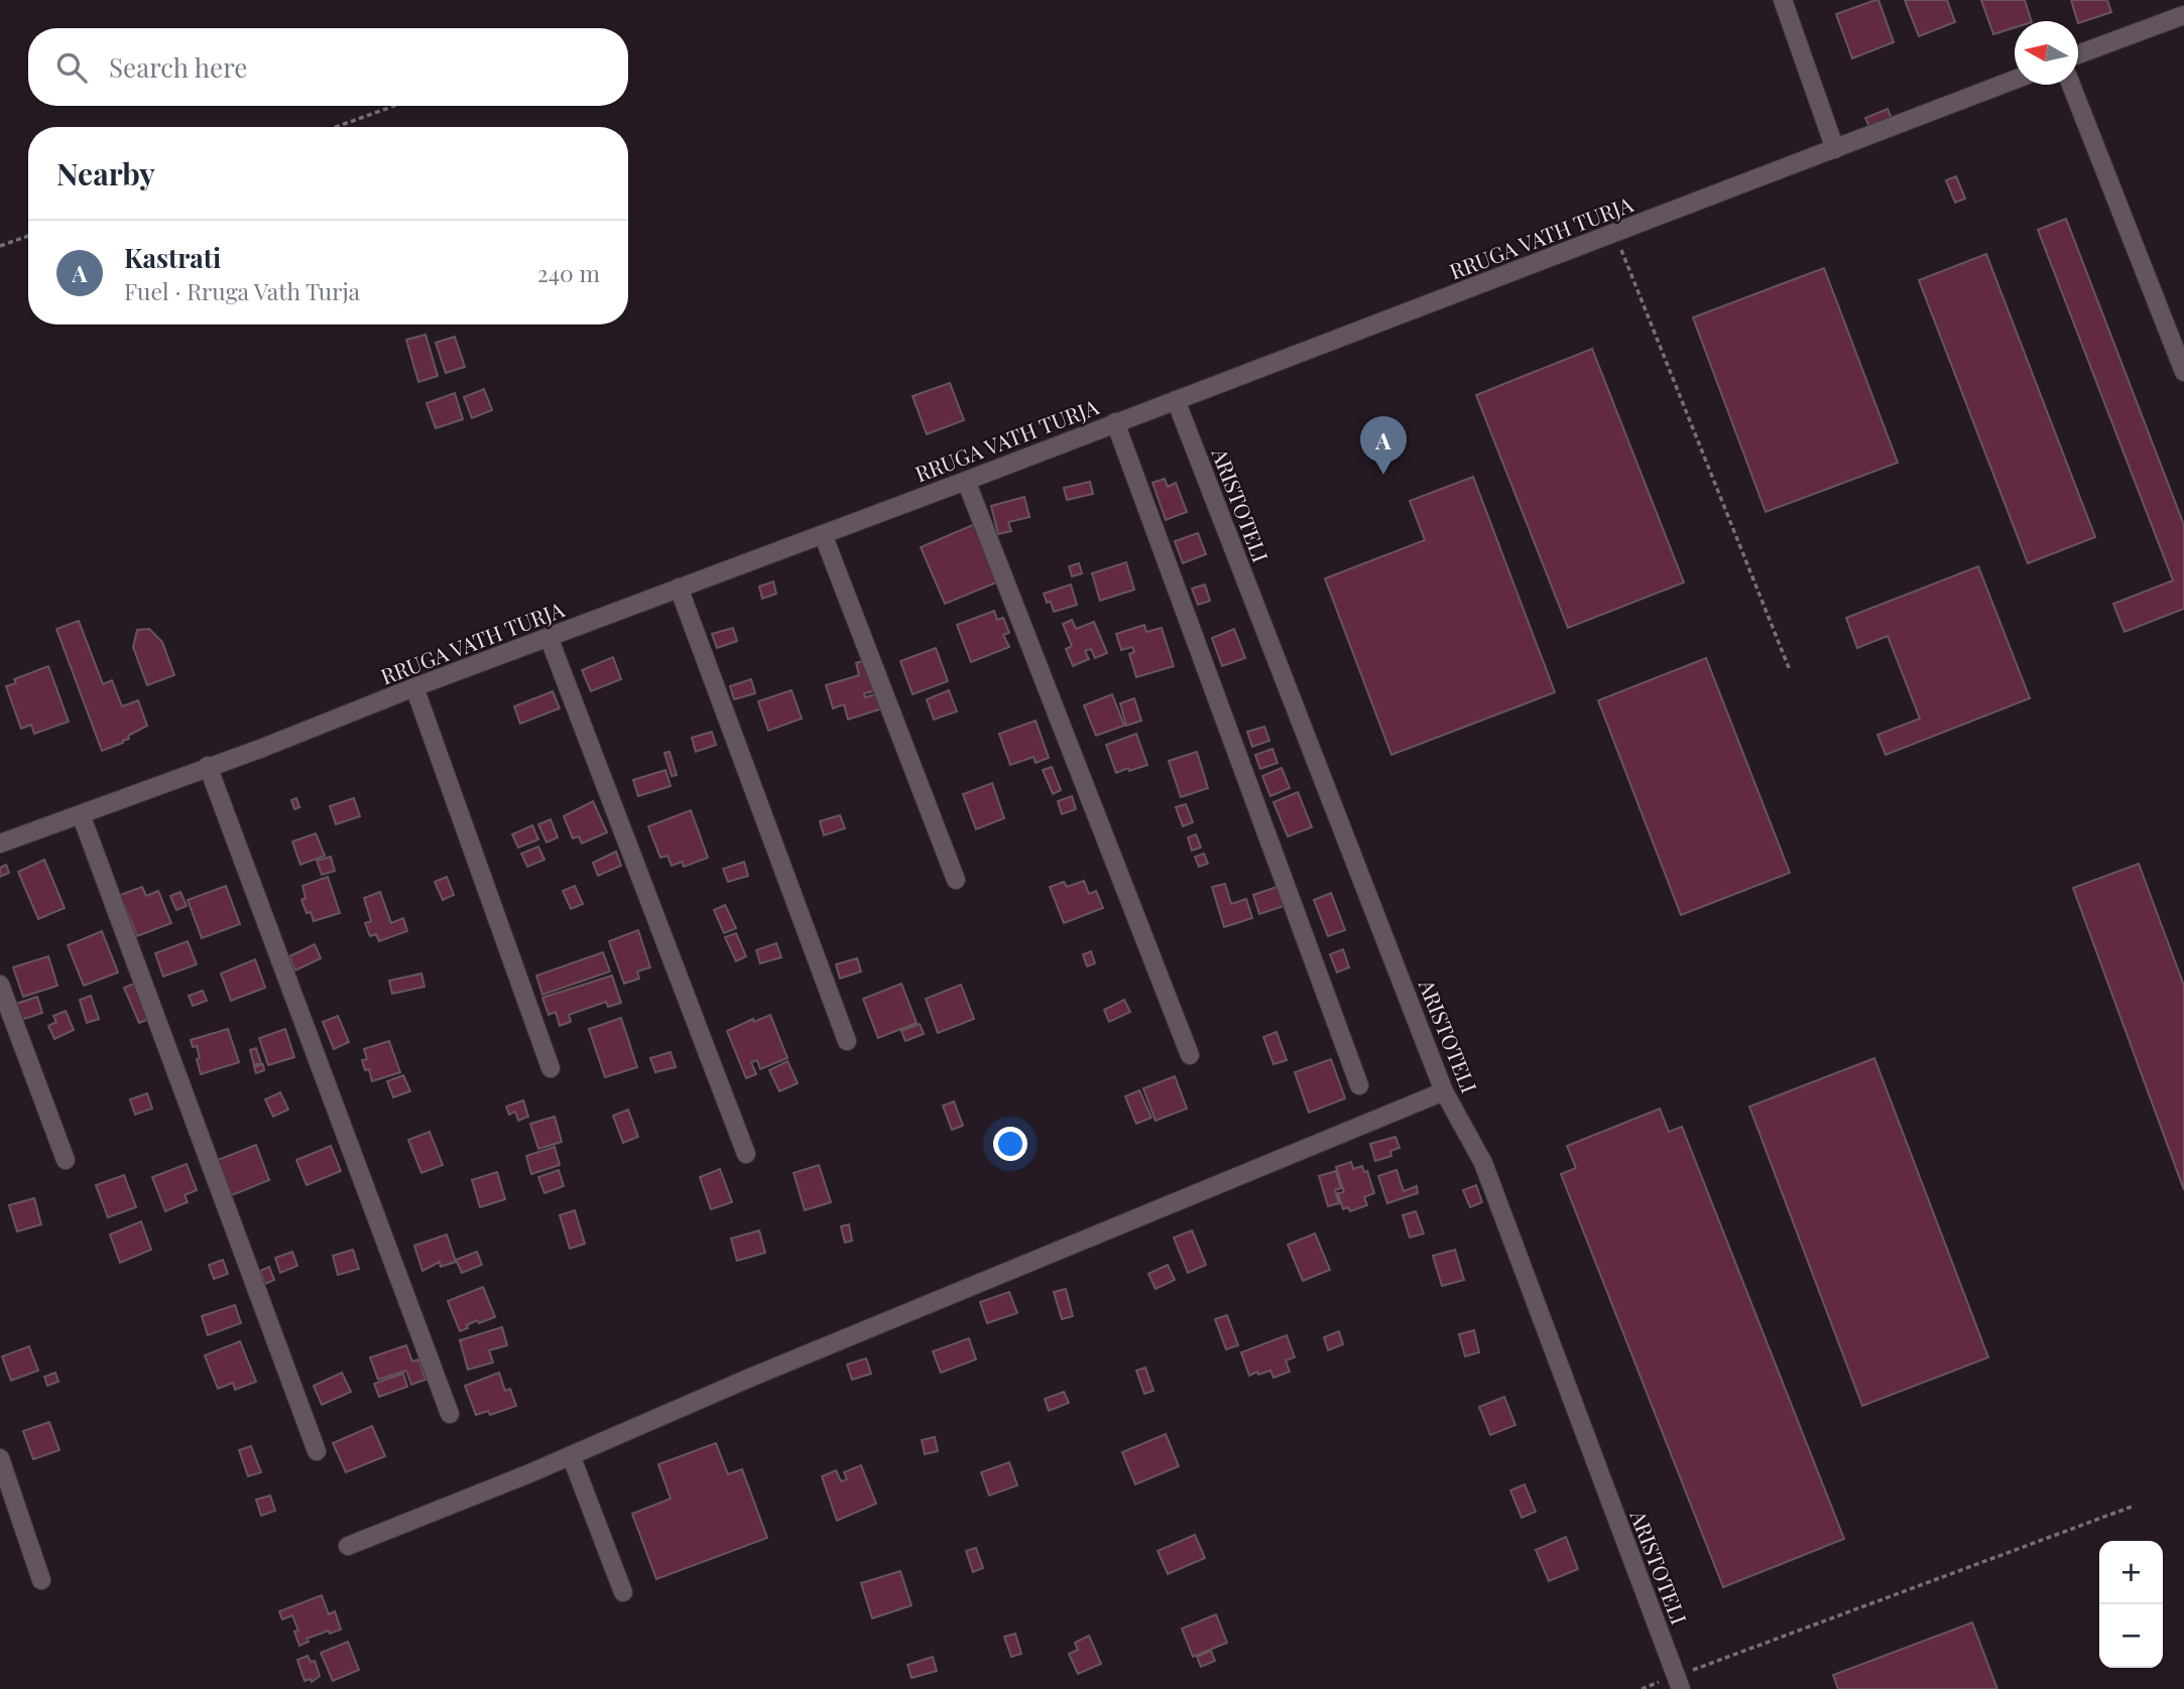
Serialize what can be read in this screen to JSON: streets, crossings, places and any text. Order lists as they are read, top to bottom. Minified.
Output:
{"streets":{"street":["RRUGA VATH TURJA","ARISTOTELI"]},"crossings":[["RRUGA VATH TURJA","ARISTOTELI"]],"north":"left","page":{"search":"Search here","heading":"Nearby","list":[{"mark":"A","name":"Kastrati","note":"Fuel · Rruga Vath Turja","value":"240 m"}],"pins":"A","map_buttons":["+","−"]}}
